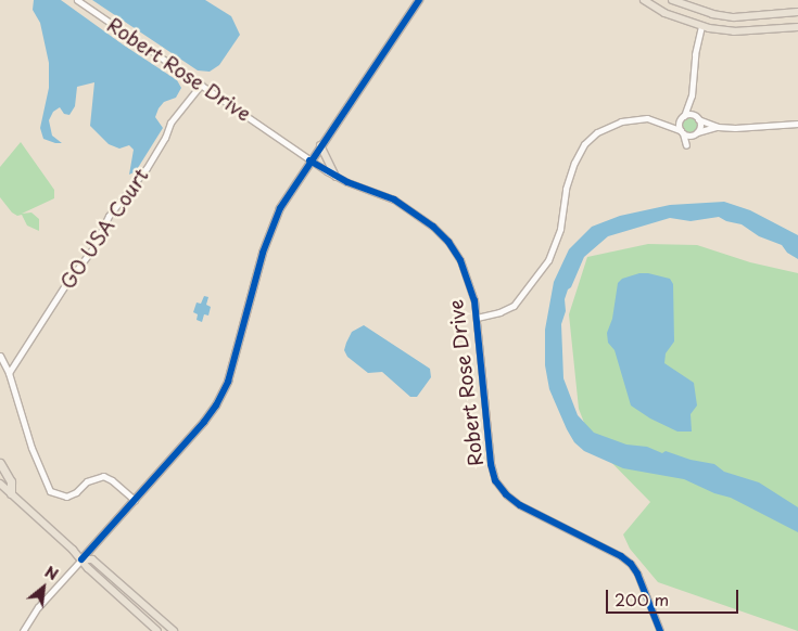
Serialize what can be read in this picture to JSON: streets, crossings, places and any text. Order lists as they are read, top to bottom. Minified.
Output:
{"streets":{"street":["Robert Rose Drive","GO USA Court"]},"crossings":[["Robert Rose Drive","GO USA Court"]],"scale_bar":"200 m","north":"top right"}
